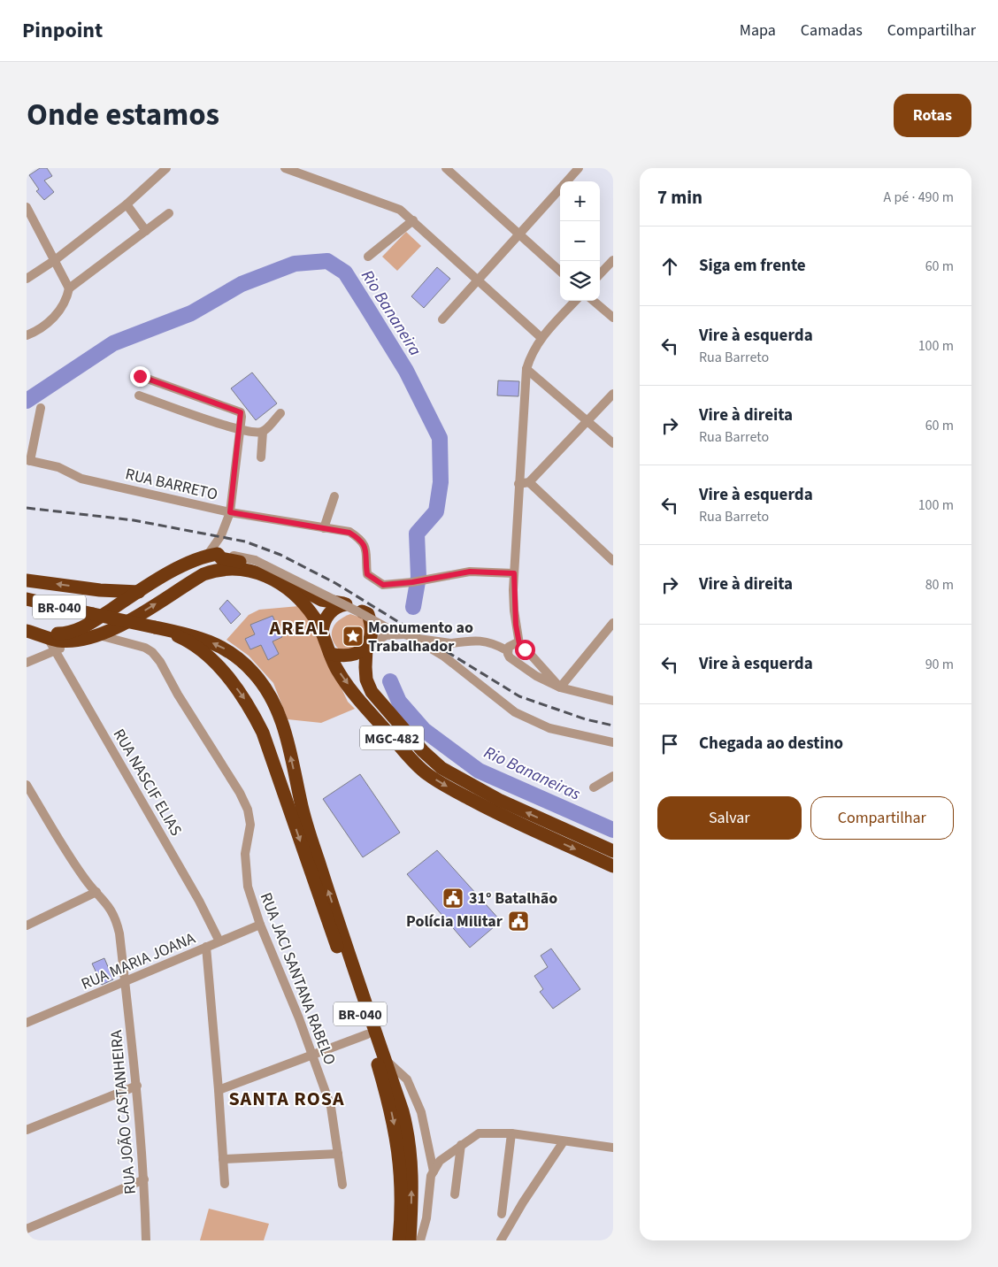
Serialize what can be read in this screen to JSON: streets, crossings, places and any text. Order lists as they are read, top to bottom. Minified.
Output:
{"streets":{"highway":["BR-040","MGC-482"],"street":["RUA BARRETO","RUA NASCIF ELIAS","RUA MARIA JOANA","RUA JACI SANTANA RABELO","RUA JOÃO CASTANHEIRA"]},"crossings":[["MGC-482","RUA NASCIF ELIAS"],["MGC-482","RUA JACI SANTANA RABELO"],["RUA NASCIF ELIAS","RUA MARIA JOANA"],["RUA MARIA JOANA","RUA JACI SANTANA RABELO"],["RUA MARIA JOANA","RUA JOÃO CASTANHEIRA"]],"districts":["AREAL","SANTA ROSA"],"water":["Rio Bananeira","Rio Bananeiras"],"places":{"place":["Monumento ao Trabalhador"],"public building":["31° Batalhão","Polícia Militar"]},"page":{"header":"Pinpoint","nav":["Mapa","Camadas","Compartilhar"],"title":"Onde estamos","buttons":["Rotas",["Salvar","Compartilhar"]],"heading":["7 min","A pé · 490 m"],"map_buttons":["+","−"],"list":[["Siga em frente","60 m"],["Vire à esquerda","Rua Barreto","100 m"],["Vire à direita","Rua Barreto","60 m"],["Vire à esquerda","Rua Barreto","100 m"],["Vire à direita","80 m"],["Vire à esquerda","90 m"],"Chegada ao destino"]}}
